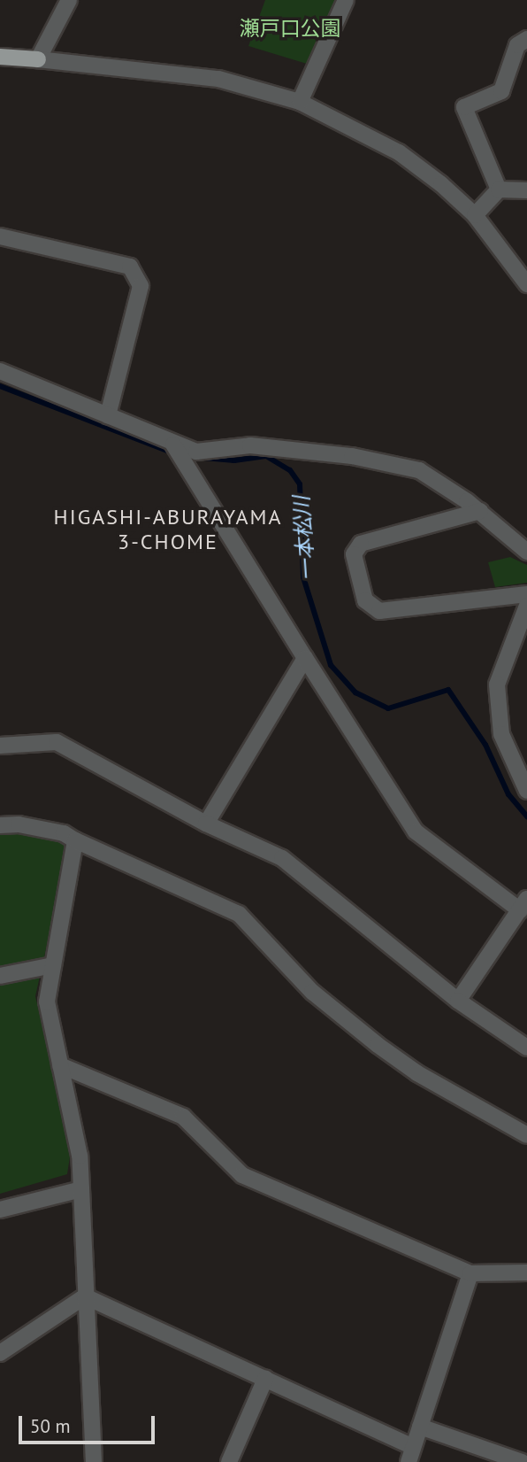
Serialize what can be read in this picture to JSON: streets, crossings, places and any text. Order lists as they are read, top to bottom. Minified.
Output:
{"districts":["HIGASHI-ABURAYAMA 3-CHOME"],"water":["一本松川"],"parks":["瀬戸口公園"],"scale_bar":"50 m"}
